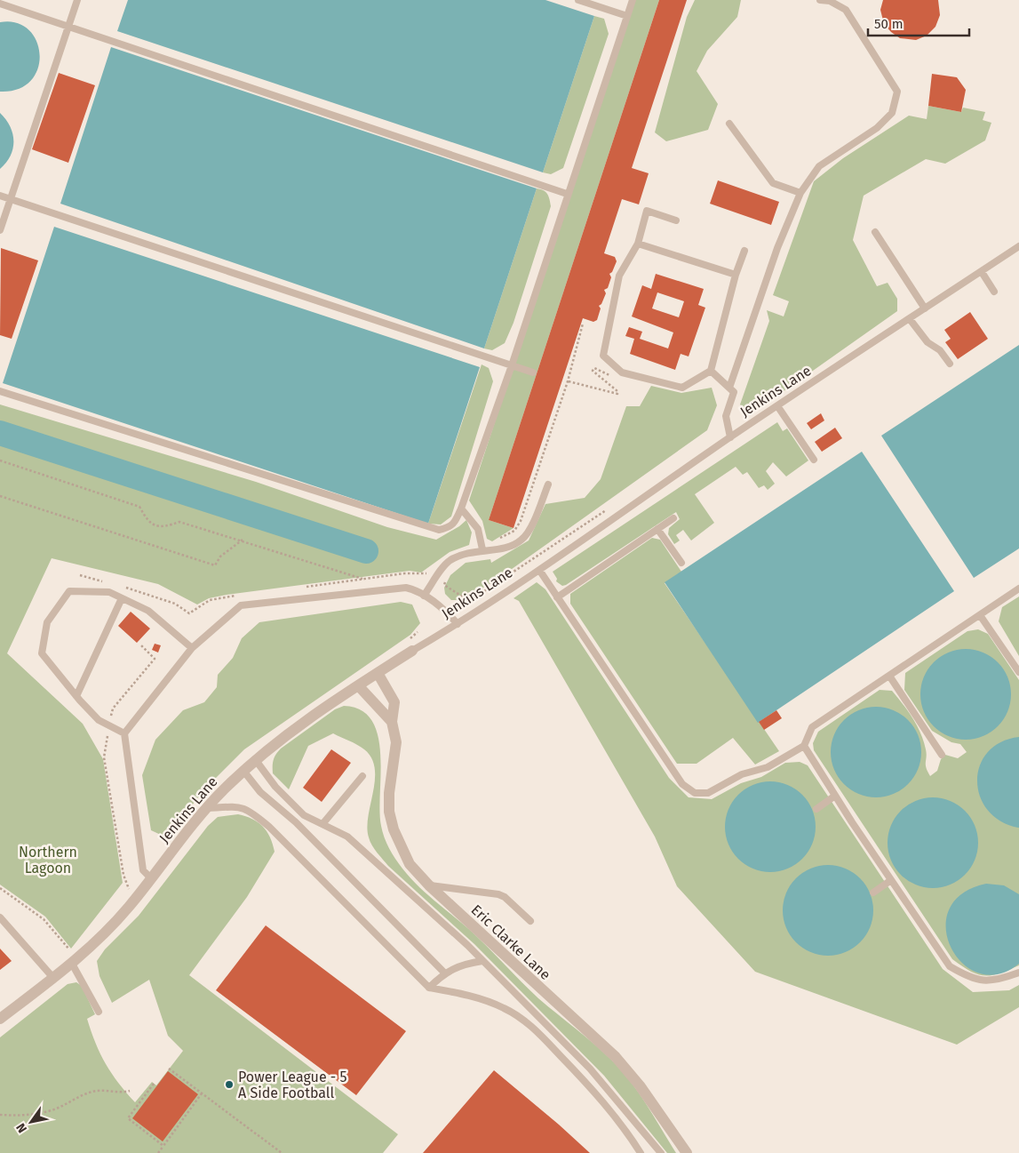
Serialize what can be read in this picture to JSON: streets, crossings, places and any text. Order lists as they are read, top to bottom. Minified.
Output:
{"streets":{"street":["Jenkins Lane","Eric Clarke Lane"]},"crossings":[["Jenkins Lane","Eric Clarke Lane"]],"parks":["Northern Lagoon"],"places":["Power League - 5 A Side Football"],"scale_bar":"50 m","north":"bottom left"}
